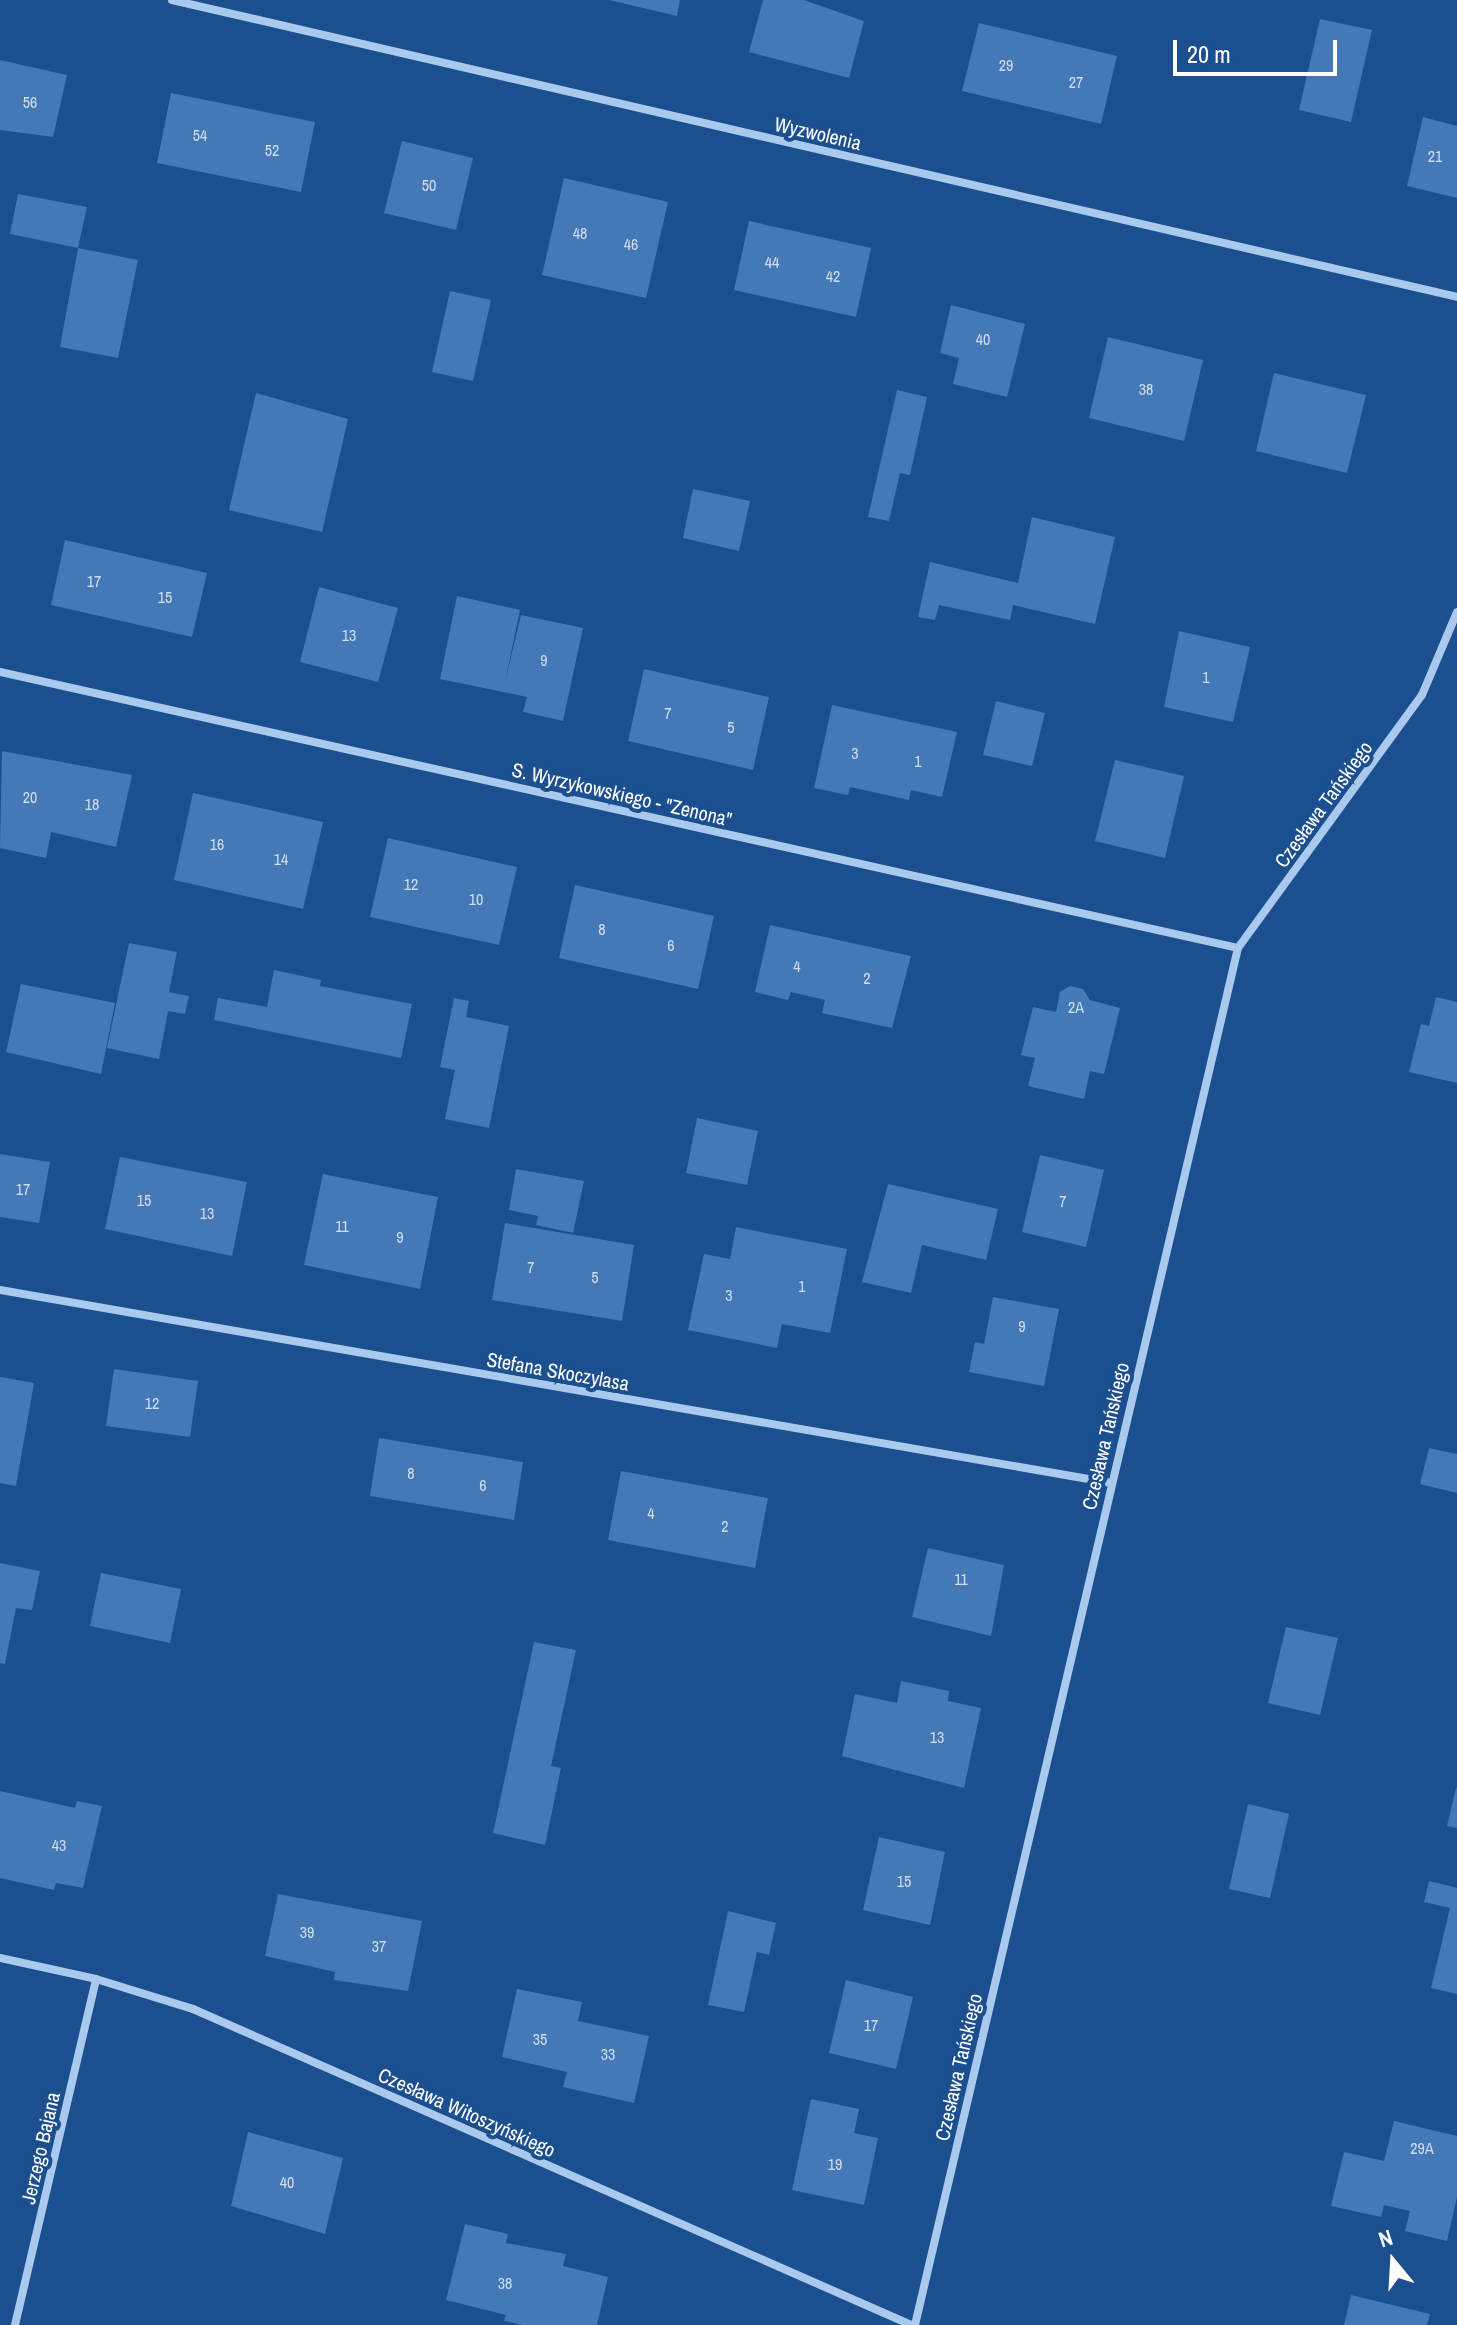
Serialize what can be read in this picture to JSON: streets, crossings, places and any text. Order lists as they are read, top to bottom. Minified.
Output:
{"streets":{"street":["Wyzwolenia","S. Wyrzykowskiego - \"Zenona\"","Czesława Tańskiego","Stefana Skoczylasa","Czesława Witoszyńskiego","Jerzego Bajana"]},"crossings":[["S. Wyrzykowskiego - \"Zenona\"","Czesława Tańskiego"],["Czesława Tańskiego","Stefana Skoczylasa"],["Czesława Tańskiego","Czesława Witoszyńskiego"],["Czesława Witoszyńskiego","Jerzego Bajana"]],"house_numbers":["29","27","56","54","52","21","50","48","46","44","42","40","38","17","15","13","9","1","7","5","3","1","20","18","16","14","12","10","8","6","4","2","2A","17","15","7","13","11","9","7","5","1","3","9","12","8","6","4","2","11","13","43","15","39","37","17","35","33","29A","19","40","38"],"scale_bar":"20 m","north":"top"}
